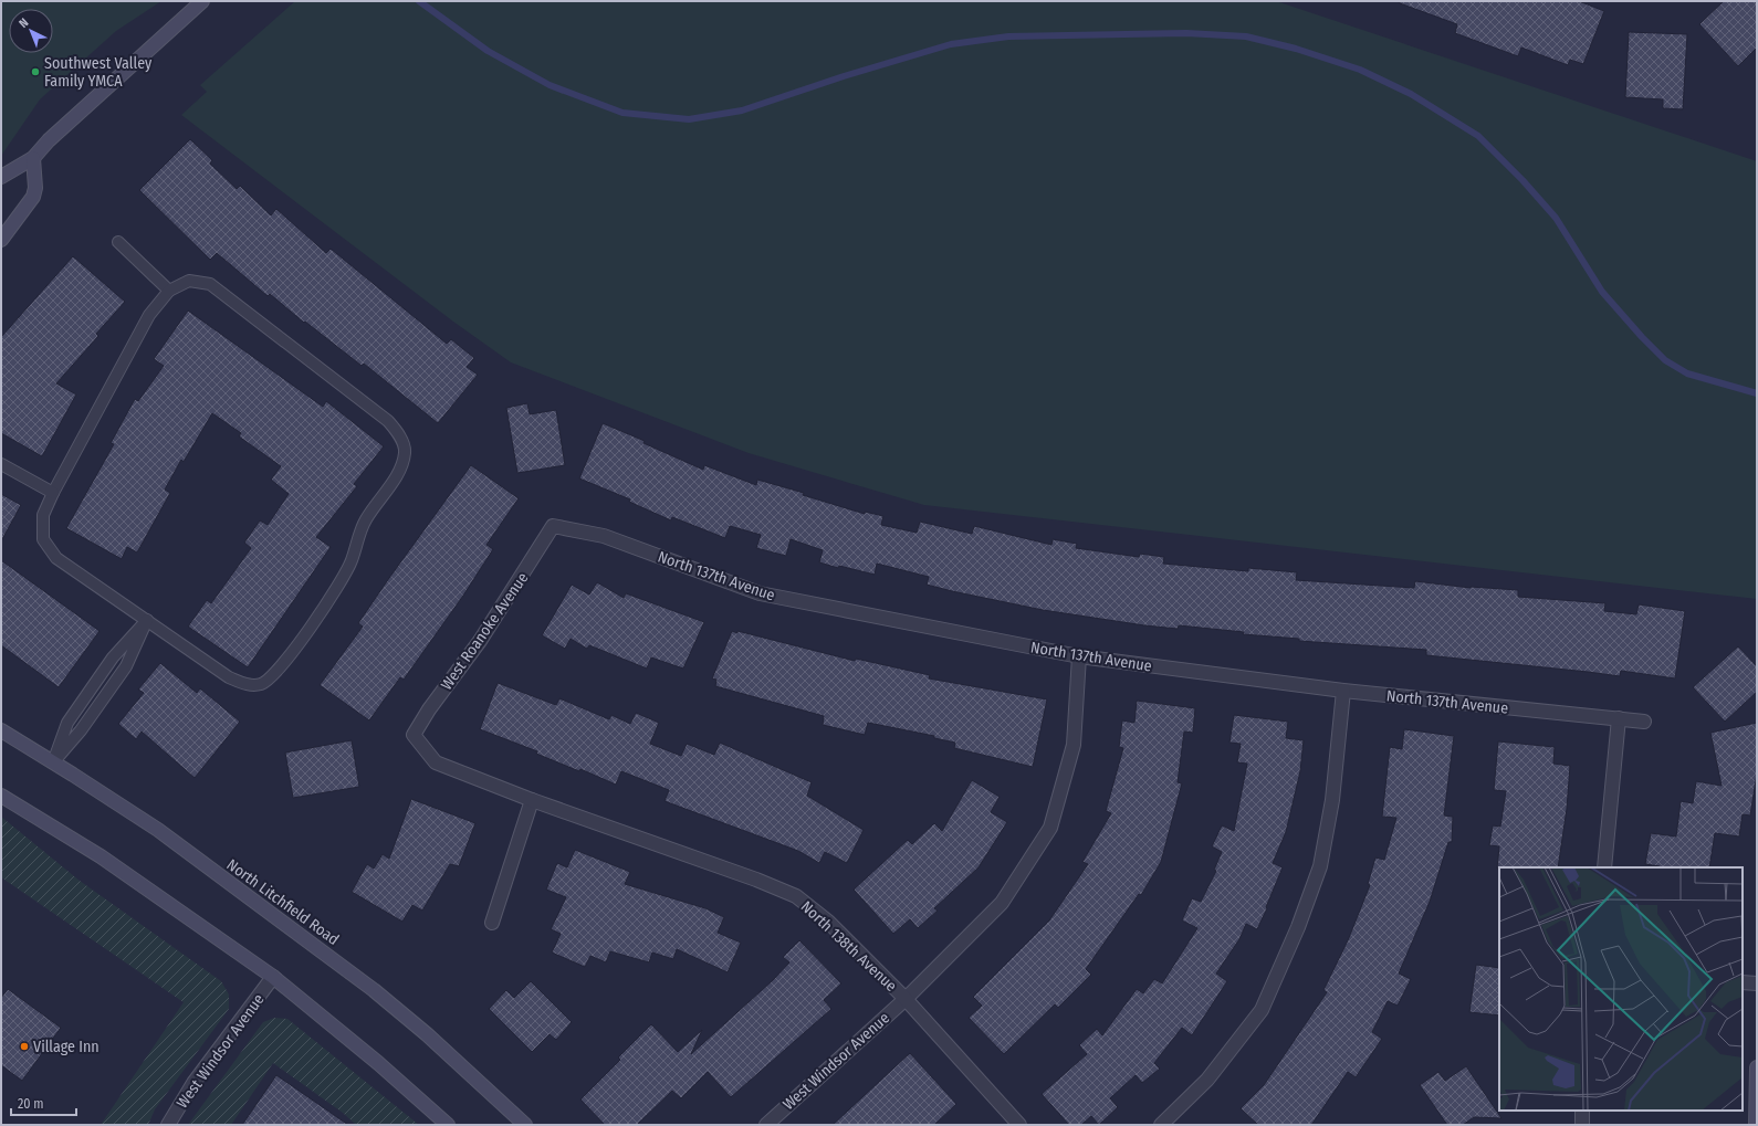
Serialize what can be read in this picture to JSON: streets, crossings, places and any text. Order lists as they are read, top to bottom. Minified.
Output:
{"streets":{"main road":["North Litchfield Road"],"street":["North 137th Avenue","West Roanoke Avenue","North 138th Avenue","West Windsor Avenue"]},"crossings":[["North 137th Avenue","West Roanoke Avenue"],["North 137th Avenue","West Windsor Avenue"],["West Roanoke Avenue","North 138th Avenue"],["North 138th Avenue","West Windsor Avenue"]],"places":["Southwest Valley Family YMCA","Village Inn"],"scale_bar":"20 m","north":"top left"}
